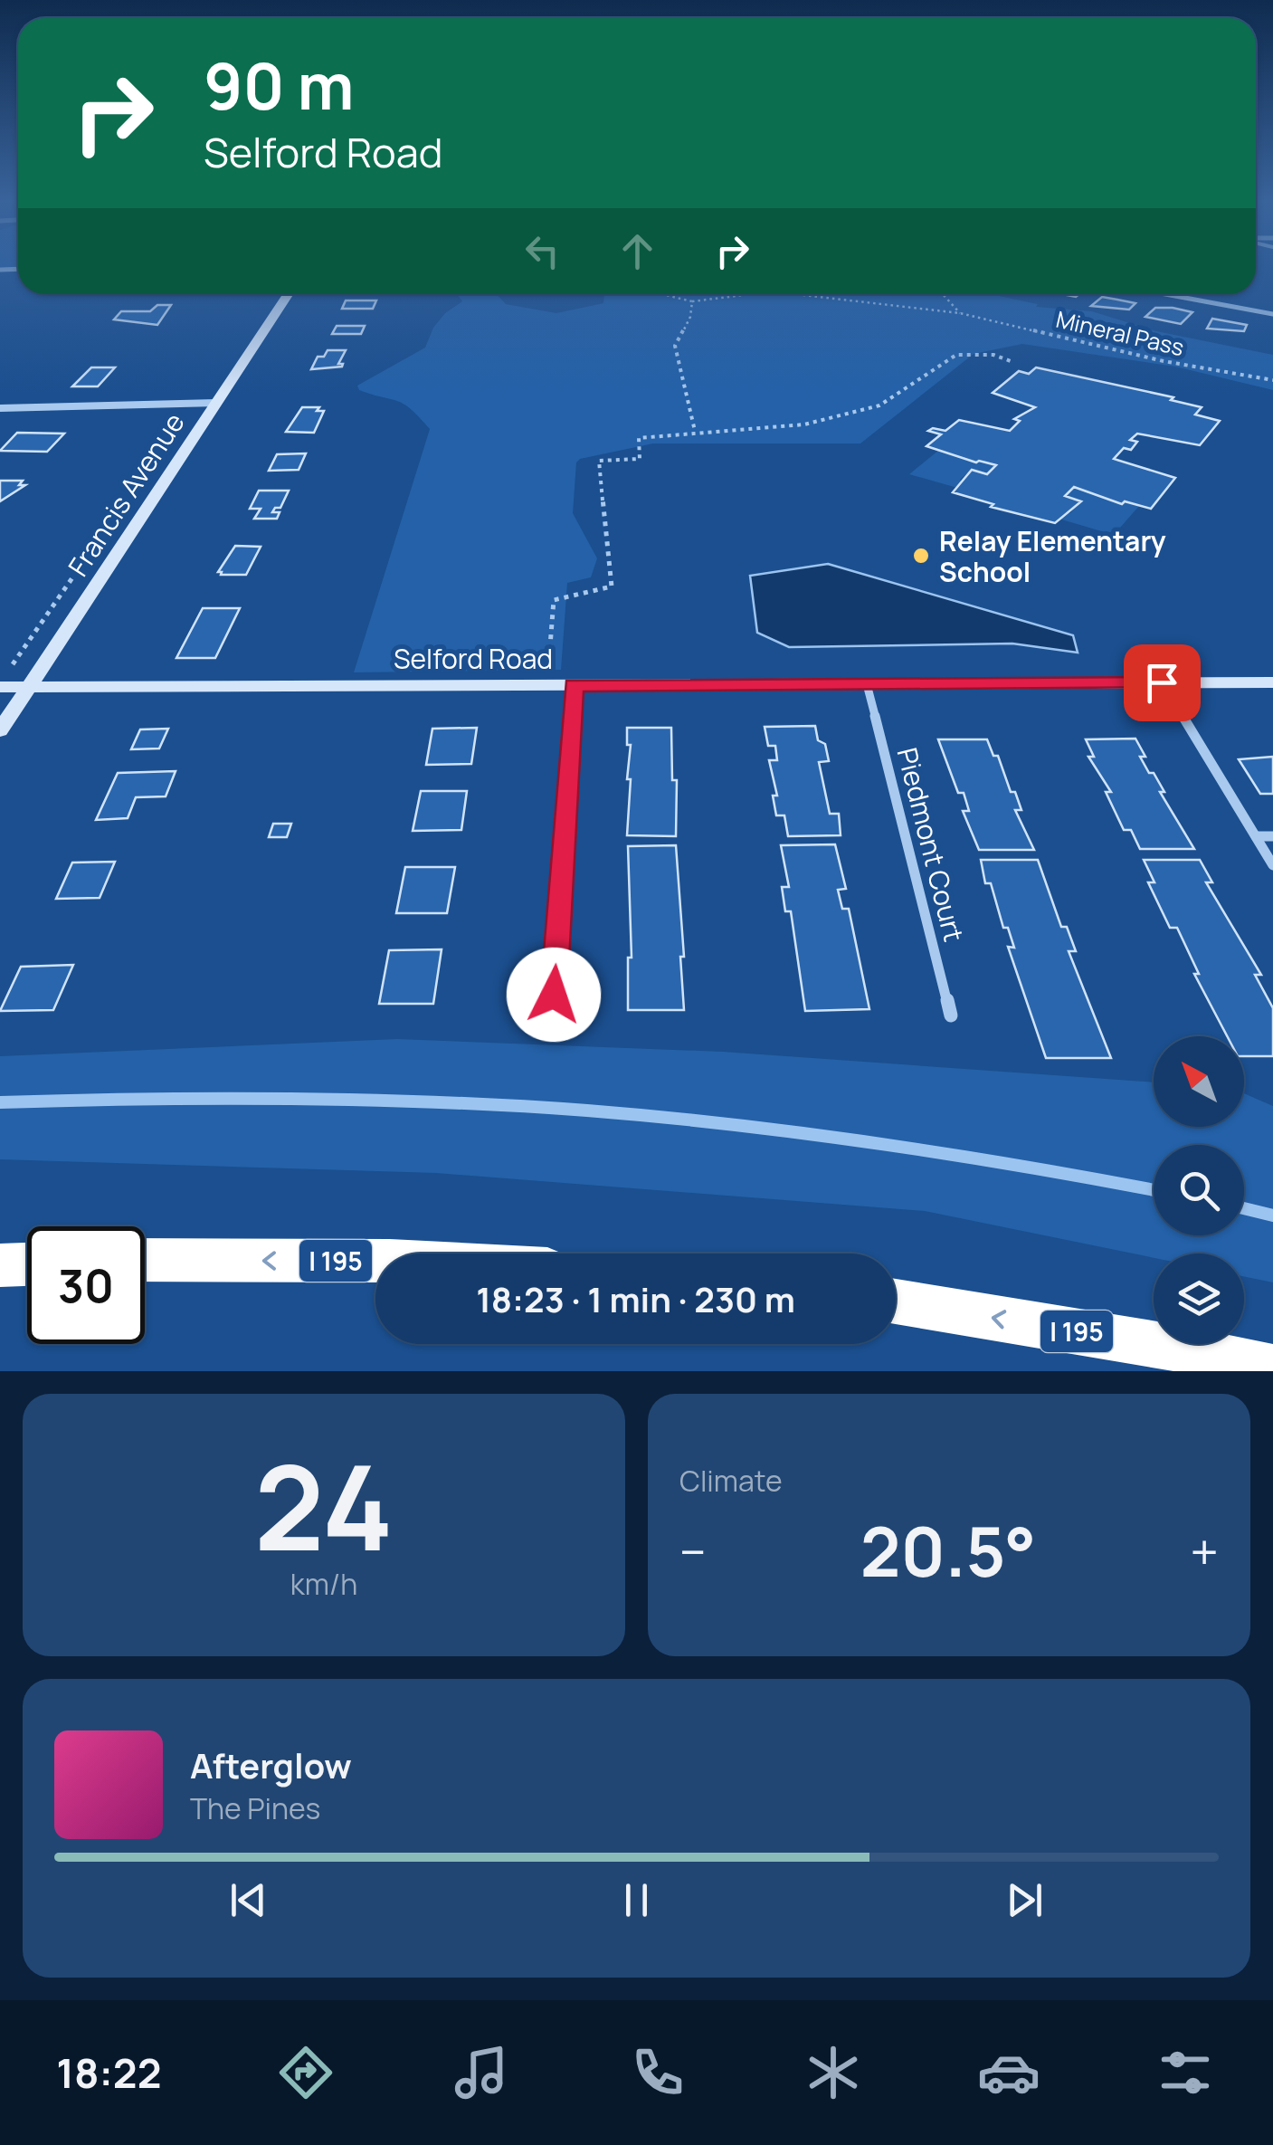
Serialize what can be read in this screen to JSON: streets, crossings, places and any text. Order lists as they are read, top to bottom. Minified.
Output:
{"streets":{"highway":["I 195"],"street":["Francis Avenue","Selford Road","Piedmont Court"],"path":["Mineral Pass"]},"crossings":[["Francis Avenue","Selford Road"],["Selford Road","Piedmont Court"]],"places":["Relay Elementary School"],"north":"top left","page":{"turn":["90 m","Selford Road"],"limit":"30","trip":"18:23 · 1 min · 230 m","tile":[["24","km/h"],"Climate"],"heat":["−","20.5°","+"],"song":["Afterglow","The Pines"],"tabs":"18:22"}}
